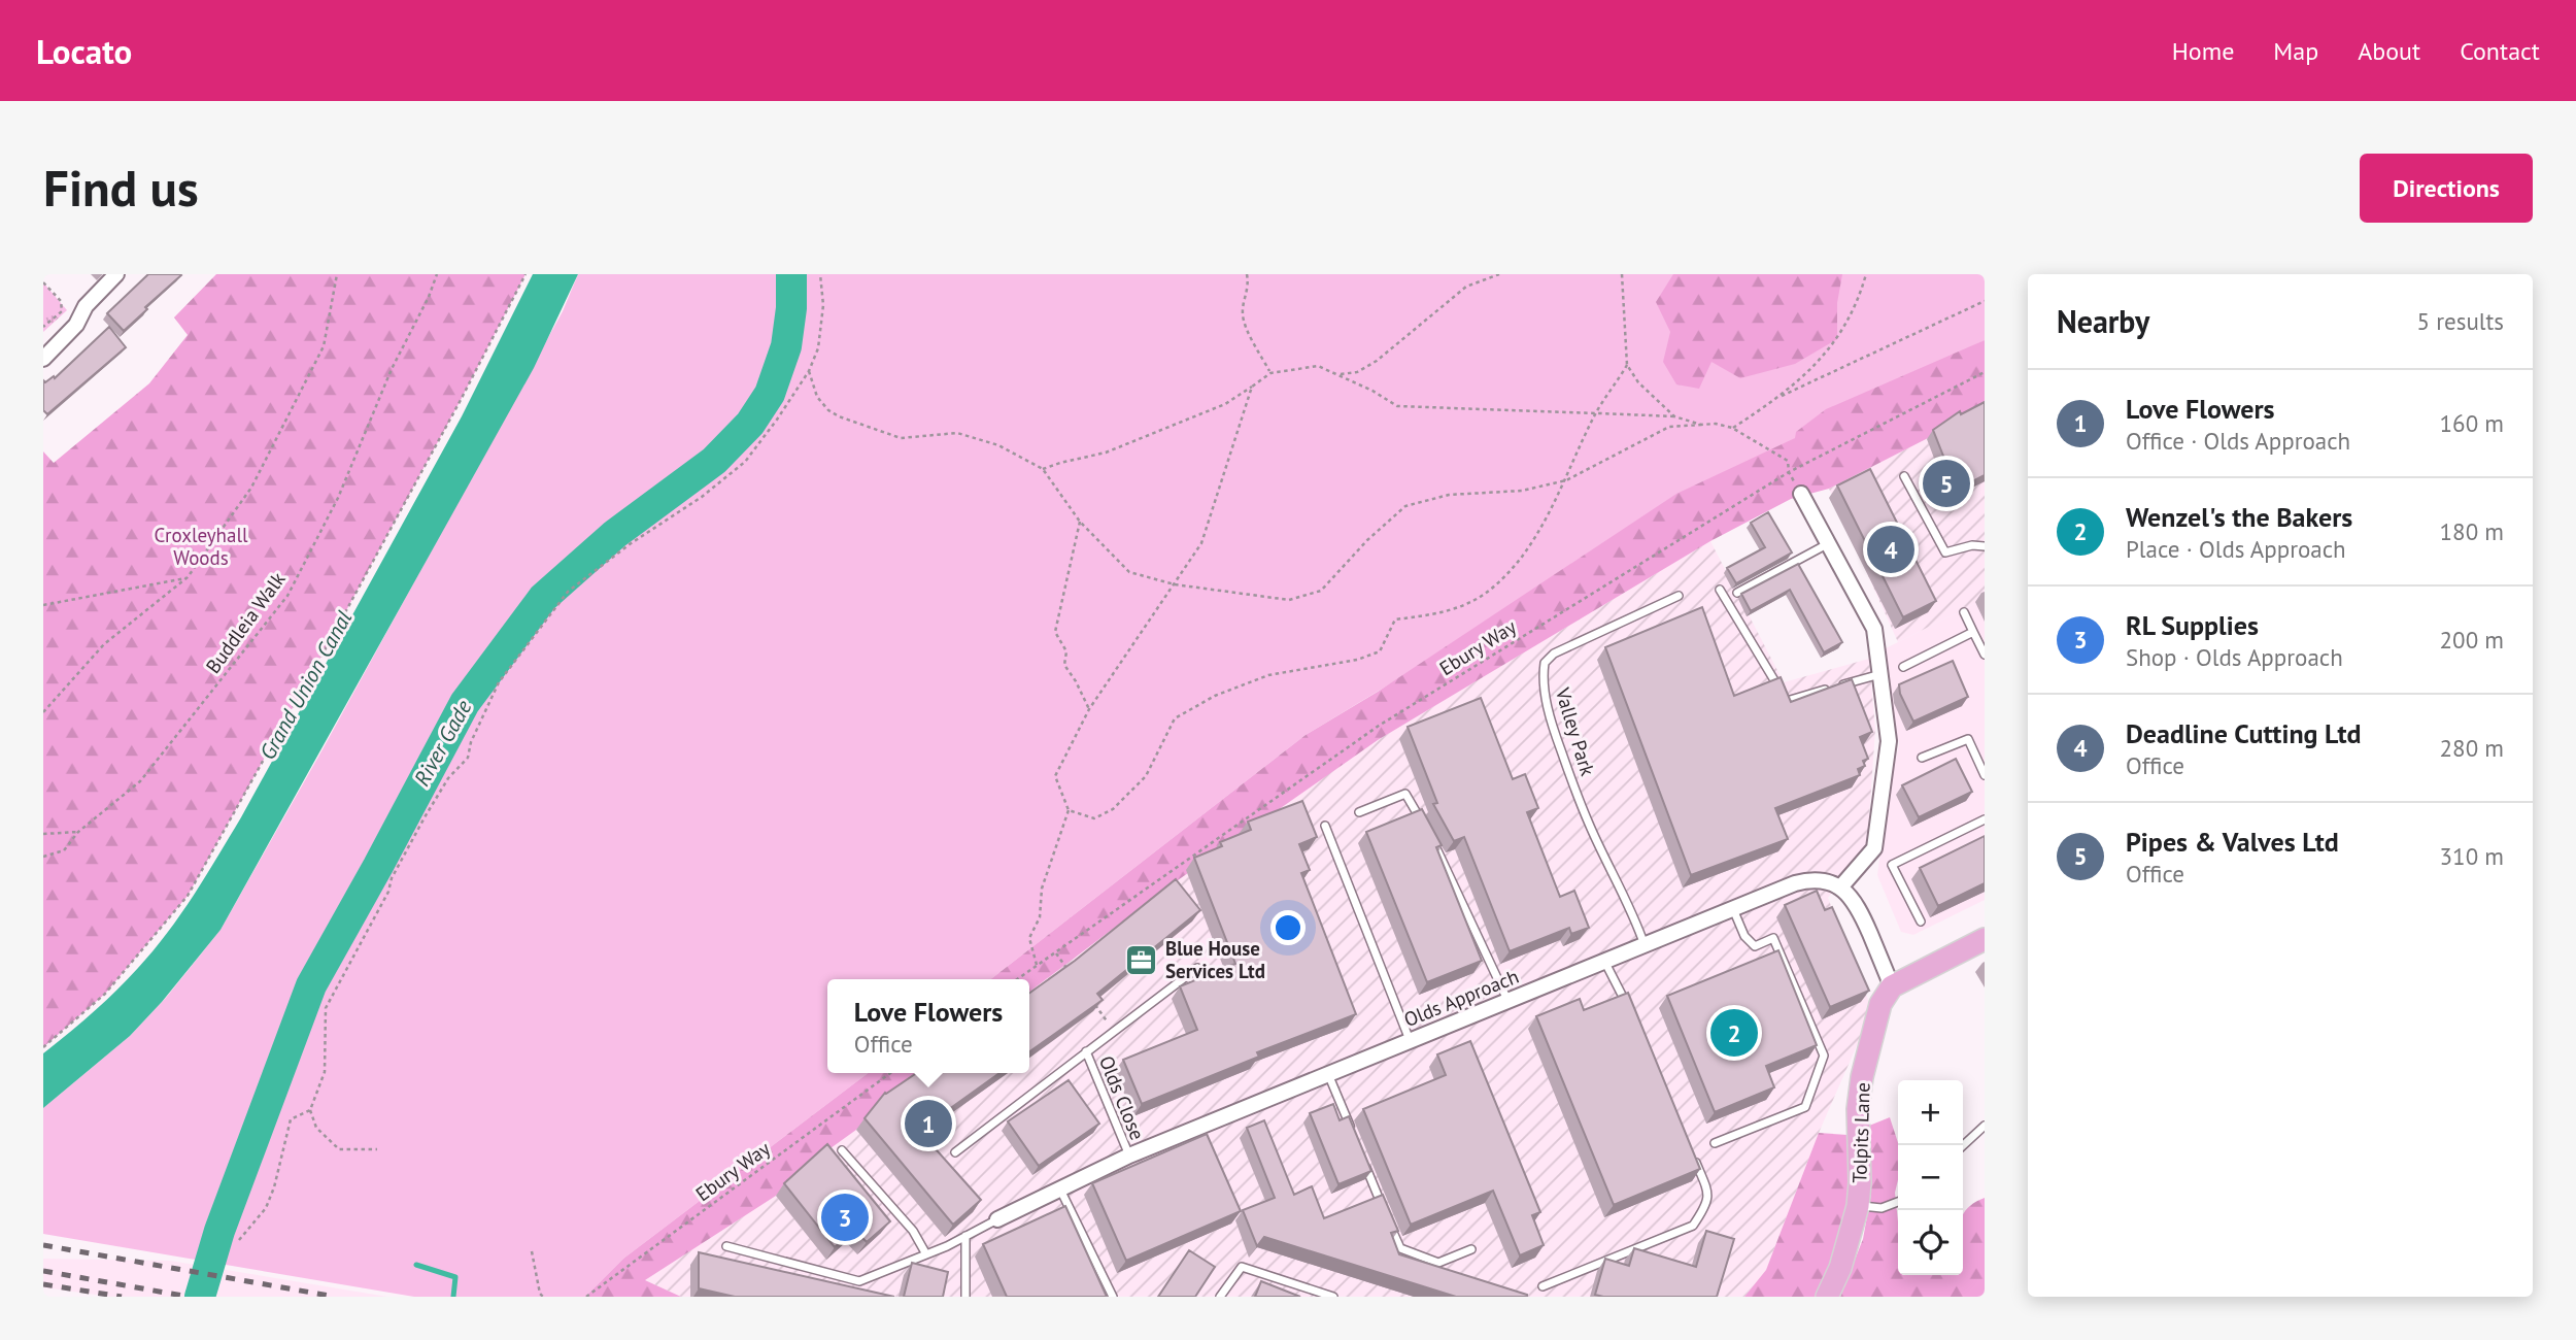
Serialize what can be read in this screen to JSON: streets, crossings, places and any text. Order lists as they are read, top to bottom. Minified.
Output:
{"streets":{"main road":["Tolpits Lane"],"street":["Olds Approach"],"lane":["Valley Park","Olds Close"],"path":["Buddleia Walk","Ebury Way"]},"crossings":[["Valley Park","Olds Approach"],["Olds Approach","Olds Close"]],"water":["Grand Union Canal","River Gade"],"parks":["Croxleyhall Woods"],"places":{"office":["Blue House Services Ltd"]},"page":{"header":"Locato","nav":["Home","Map","About","Contact"],"buttons":"Directions","title":"Find us","heading":["Nearby","5 results"],"list":[{"mark":"1","name":"Love Flowers","note":"Office · Olds Approach","value":"160 m"},{"mark":"2","name":"Wenzel's the Bakers","note":"Place · Olds Approach","value":"180 m"},{"mark":"3","name":"RL Supplies","note":"Shop · Olds Approach","value":"200 m"},{"mark":"4","name":"Deadline Cutting Ltd","note":"Office","value":"280 m"},{"mark":"5","name":"Pipes & Valves Ltd","note":"Office","value":"310 m"}],"pins":["5","4","2","1","3"],"popup":["Love Flowers","Office"],"map_buttons":["+","−"]}}
